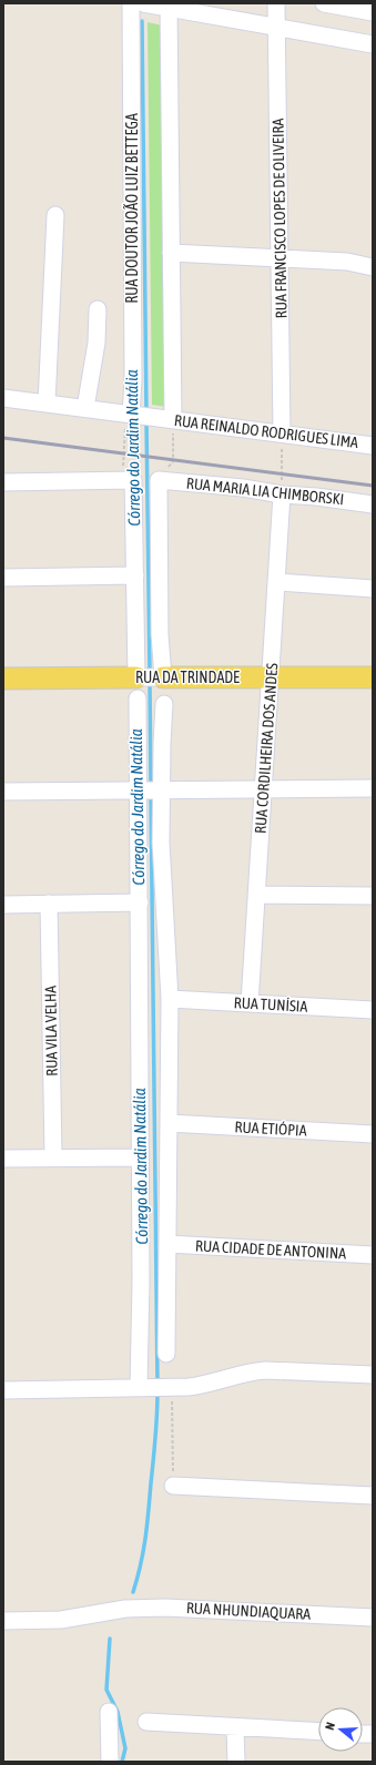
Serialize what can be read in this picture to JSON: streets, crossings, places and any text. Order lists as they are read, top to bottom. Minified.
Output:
{"streets":{"main road":["RUA DA TRINDADE"],"street":["RUA DOUTOR JOÃO LUIZ BETTEGA","RUA FRANCISCO LOPES DE OLIVEIRA","RUA REINALDO RODRIGUES LIMA","RUA MARIA LIA CHIMBORSKI","RUA CORDILHEIRA DOS ANDES","RUA TUNÍSIA","RUA VILA VELHA","RUA ETIÓPIA","RUA CIDADE DE ANTONINA","RUA NHUNDIAQUARA"]},"crossings":[["RUA DOUTOR JOÃO LUIZ BETTEGA","RUA REINALDO RODRIGUES LIMA"],["RUA FRANCISCO LOPES DE OLIVEIRA","RUA REINALDO RODRIGUES LIMA"],["RUA MARIA LIA CHIMBORSKI","RUA CORDILHEIRA DOS ANDES"],["RUA DA TRINDADE","RUA CORDILHEIRA DOS ANDES"],["RUA CORDILHEIRA DOS ANDES","RUA TUNÍSIA"]],"water":["Córrego do Jardim Natália"],"north":"left"}
